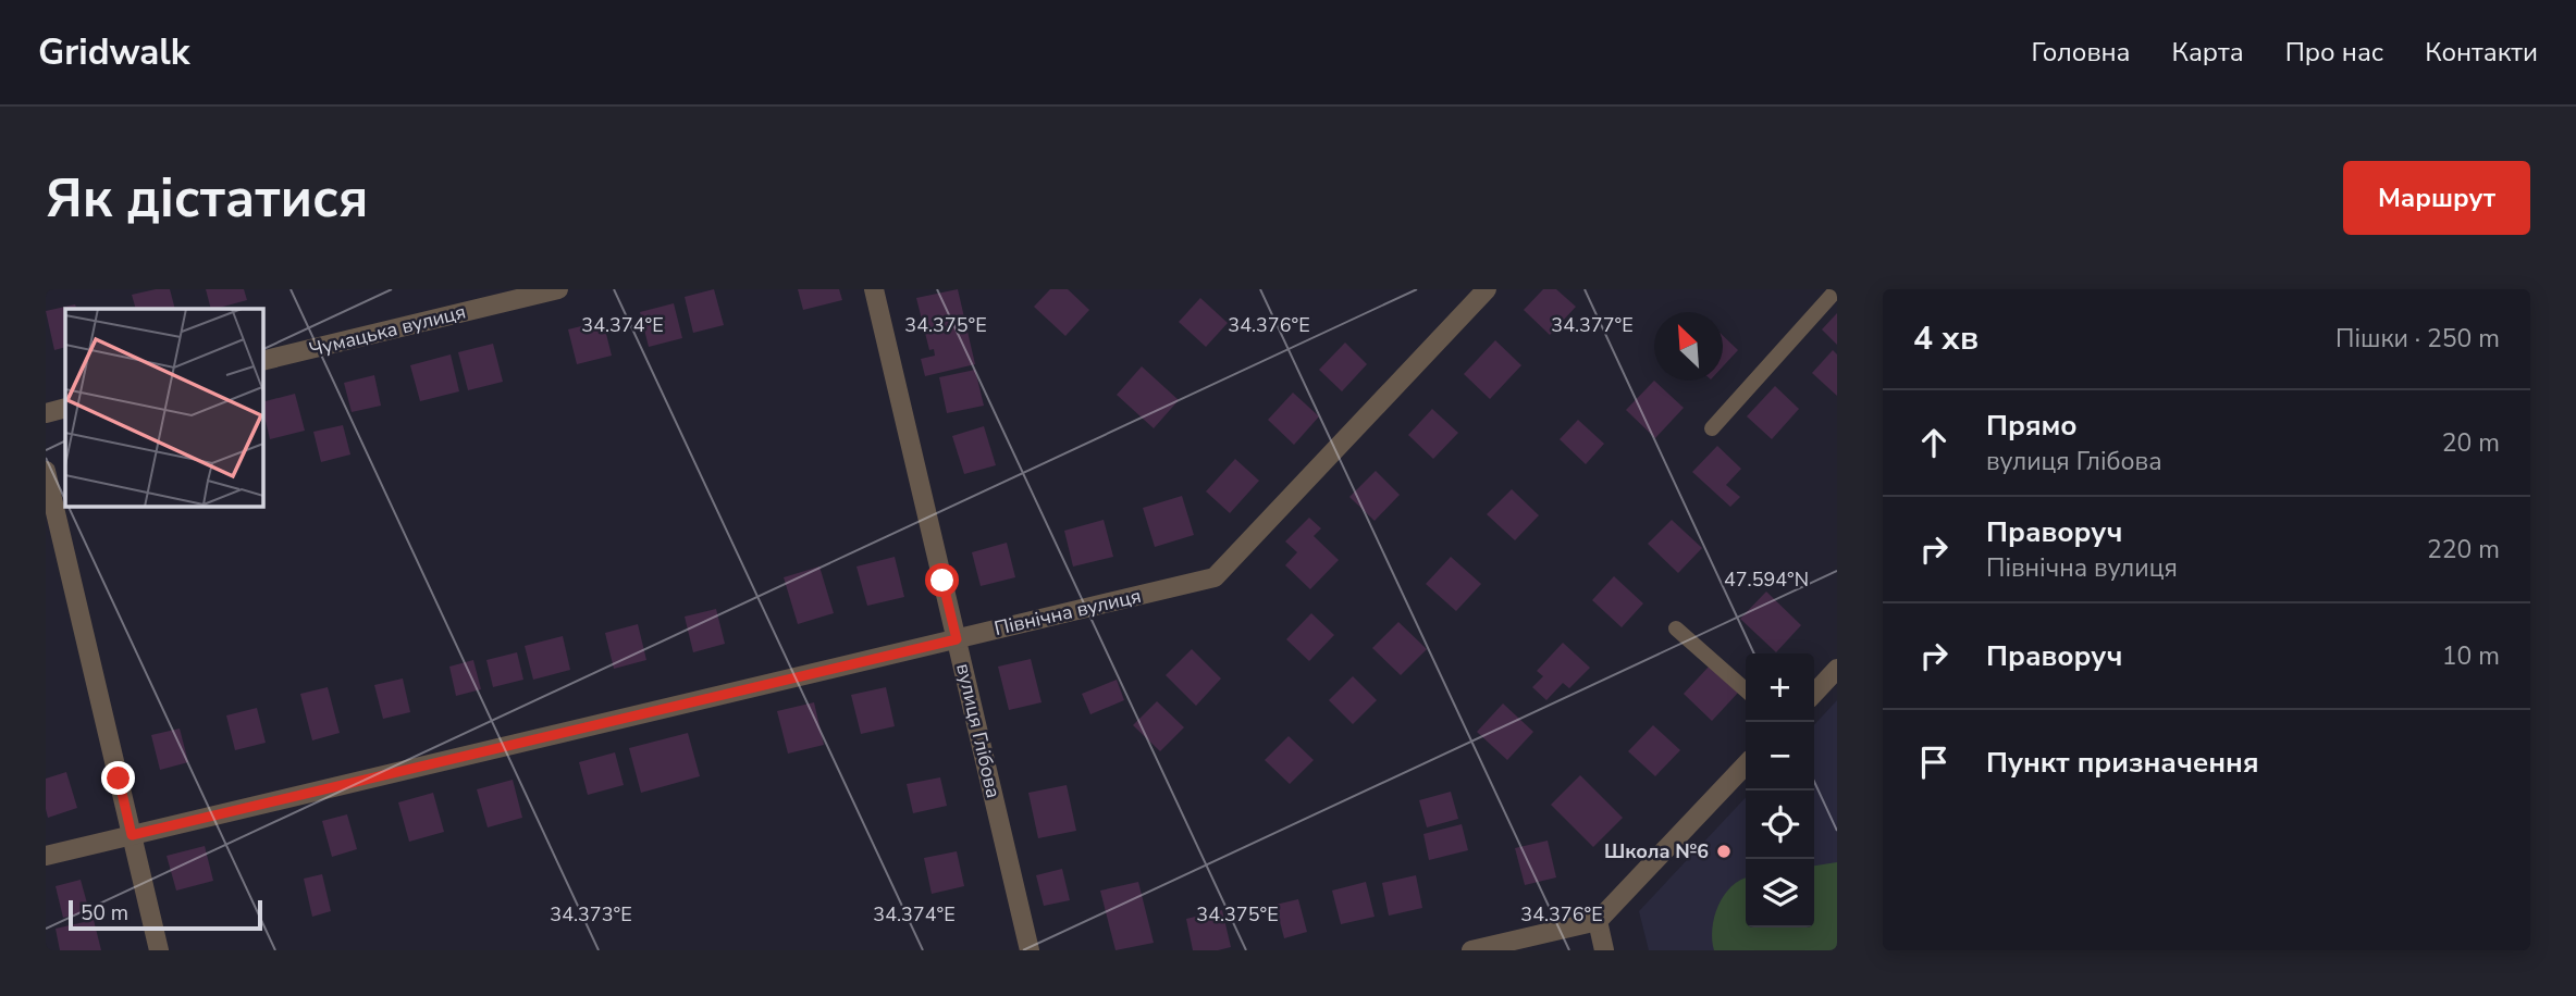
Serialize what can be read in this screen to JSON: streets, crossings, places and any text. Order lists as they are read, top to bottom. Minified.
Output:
{"streets":{"street":["Чумацька вулиця","Північна вулиця","вулиця Глібова"]},"crossings":[["Північна вулиця","вулиця Глібова"]],"places":["Школа №6"],"scale_bar":"50 m","north":"top left","page":{"header":"Gridwalk","nav":["Головна","Карта","Про нас","Контакти"],"buttons":"Маршрут","title":"Як дістатися","heading":["4 хв","Пішки · 250 m"],"list":[["Прямо","вулиця Глібова","20 m"],["Праворуч","Північна вулиця","220 m"],["Праворуч","10 m"],"Пункт призначення"],"map_buttons":["+","−"],"scale":"50 m"},"coordinates":["34.374°E","34.375°E","34.376°E","34.377°E","47.594°N","34.373°E"]}
